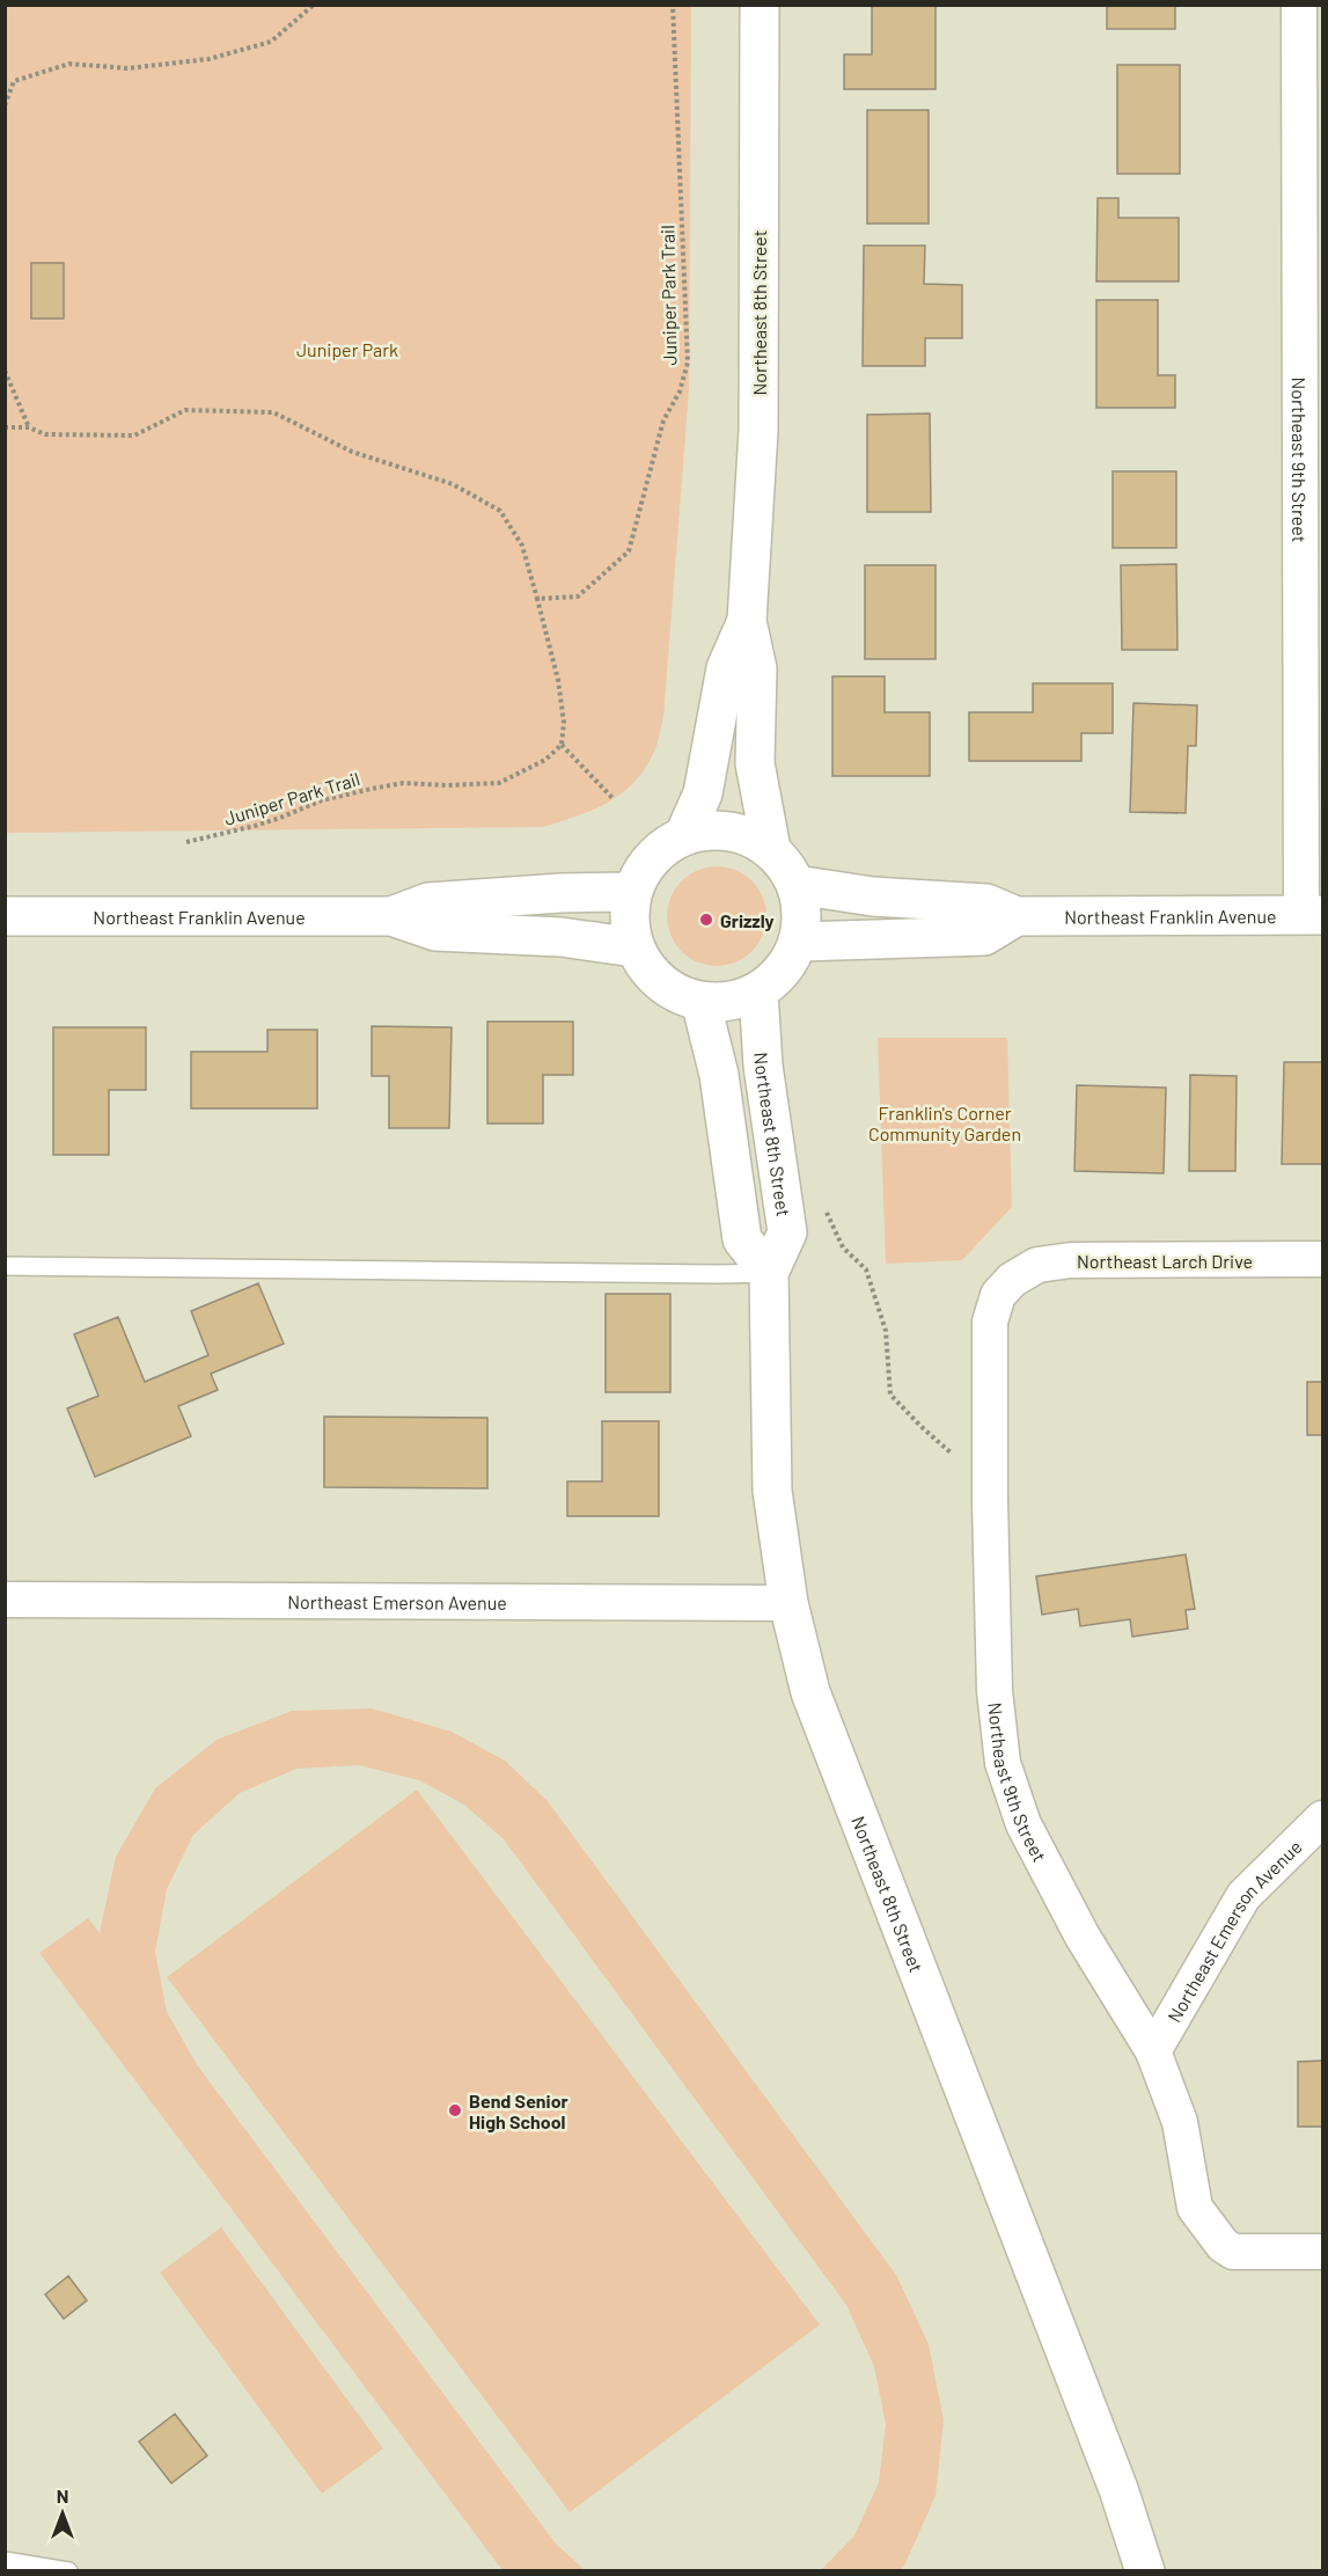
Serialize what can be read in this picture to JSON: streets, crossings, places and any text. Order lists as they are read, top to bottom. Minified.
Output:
{"streets":{"street":["Northeast 8th Street","Northeast 9th Street","Northeast Franklin Avenue","Northeast Larch Drive","Northeast Emerson Avenue"],"path":["Juniper Park Trail"]},"crossings":[["Northeast 8th Street","Northeast Franklin Avenue"],["Northeast 8th Street","Northeast Emerson Avenue"],["Northeast 9th Street","Northeast Franklin Avenue"],["Northeast 9th Street","Northeast Larch Drive"],["Northeast 9th Street","Northeast Emerson Avenue"]],"parks":["Juniper Park","Franklin's Corner Community Garden"],"places":["Grizzly","Bend Senior High School"],"north":"top"}
